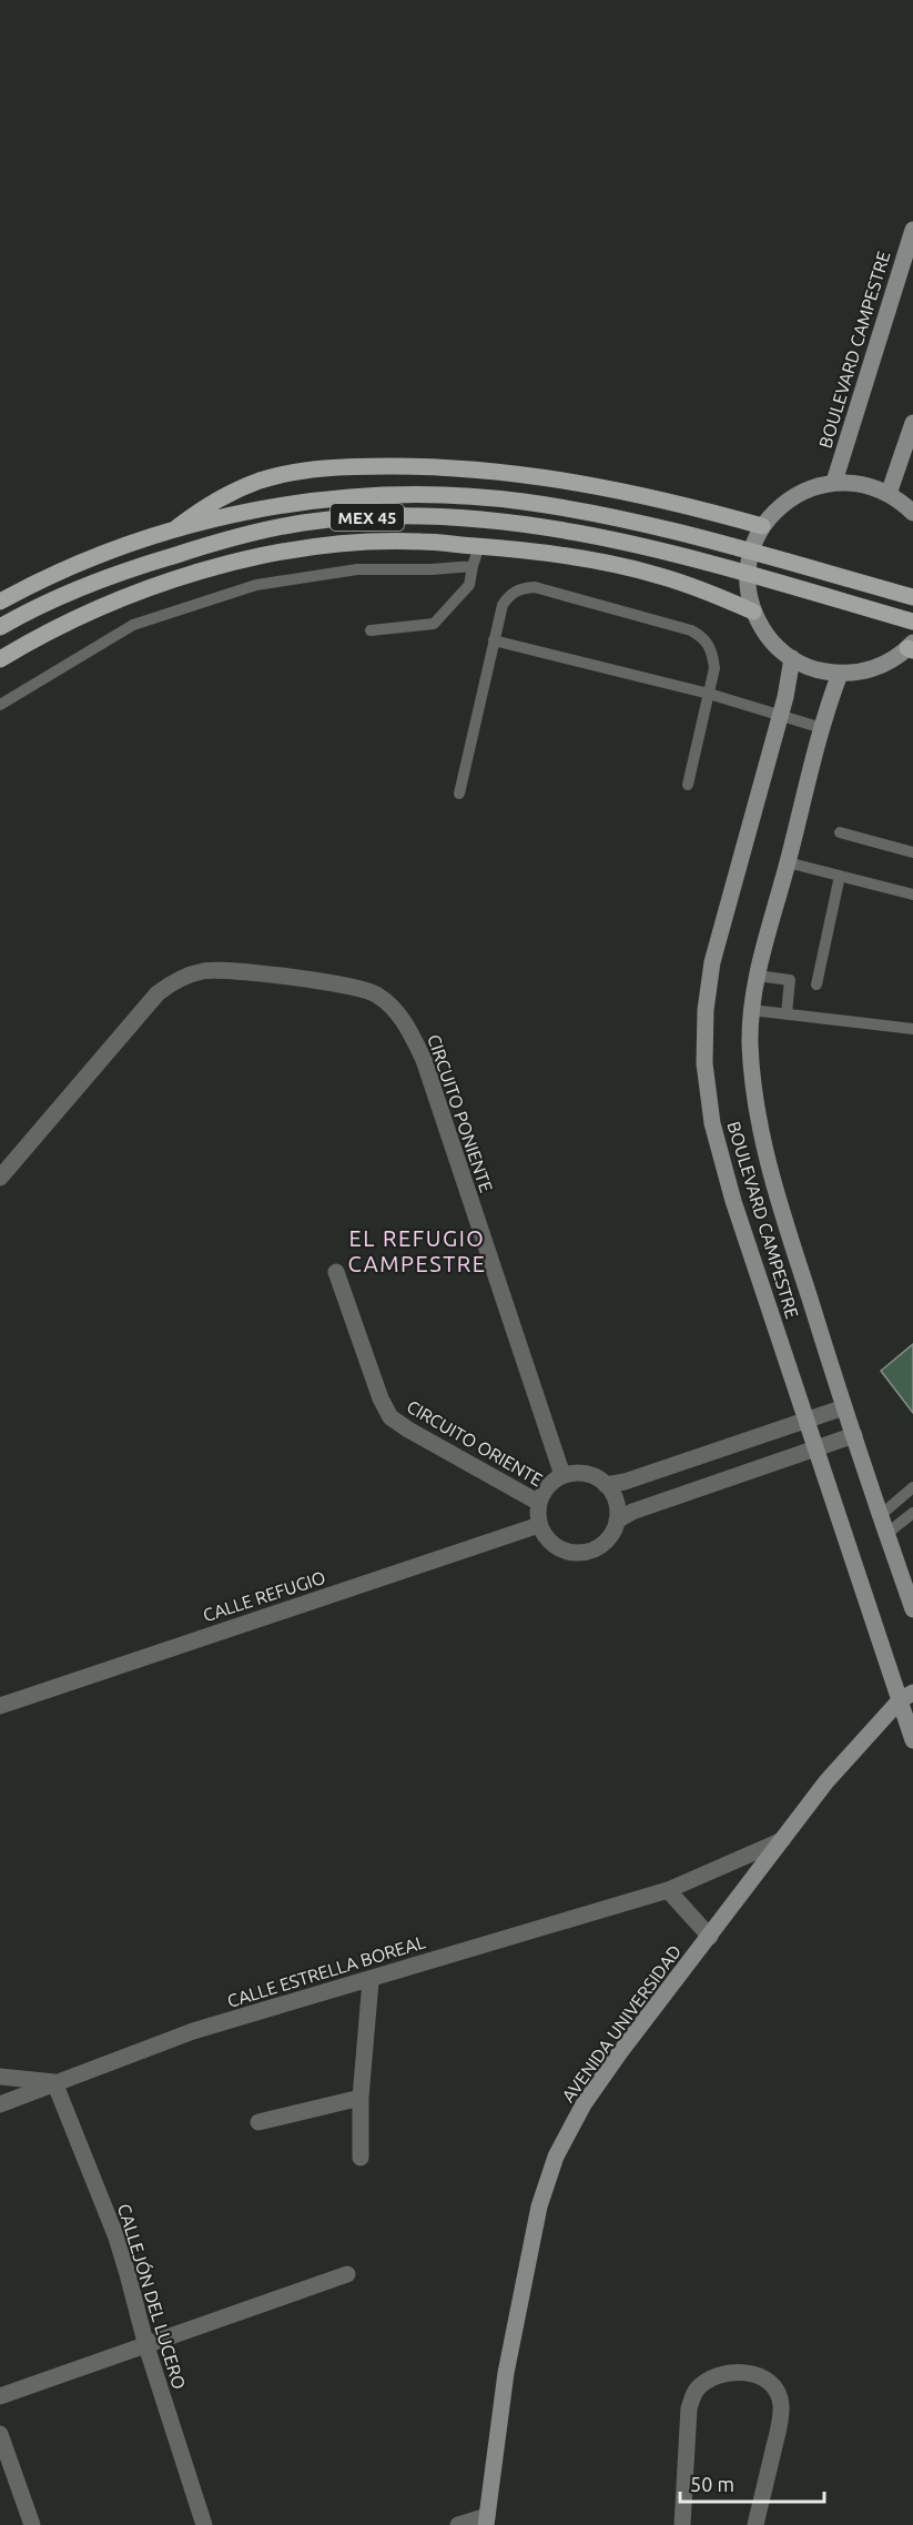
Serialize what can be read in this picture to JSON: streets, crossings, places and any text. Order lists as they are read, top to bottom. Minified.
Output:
{"streets":{"main road":["MEX 45"],"street":["BOULEVARD CAMPESTRE","CIRCUITO PONIENTE","CIRCUITO ORIENTE","CALLE REFUGIO","CALLE ESTRELLA BOREAL","AVENIDA UNIVERSIDAD","CALLEJÓN DEL LUCERO"]},"crossings":[["BOULEVARD CAMPESTRE","AVENIDA UNIVERSIDAD"],["CIRCUITO PONIENTE","CIRCUITO ORIENTE"],["CIRCUITO PONIENTE","CALLE REFUGIO"],["CIRCUITO ORIENTE","CALLE REFUGIO"],["CALLE ESTRELLA BOREAL","AVENIDA UNIVERSIDAD"],["CALLE ESTRELLA BOREAL","CALLEJÓN DEL LUCERO"]],"districts":["EL REFUGIO CAMPESTRE"],"scale_bar":"50 m"}
